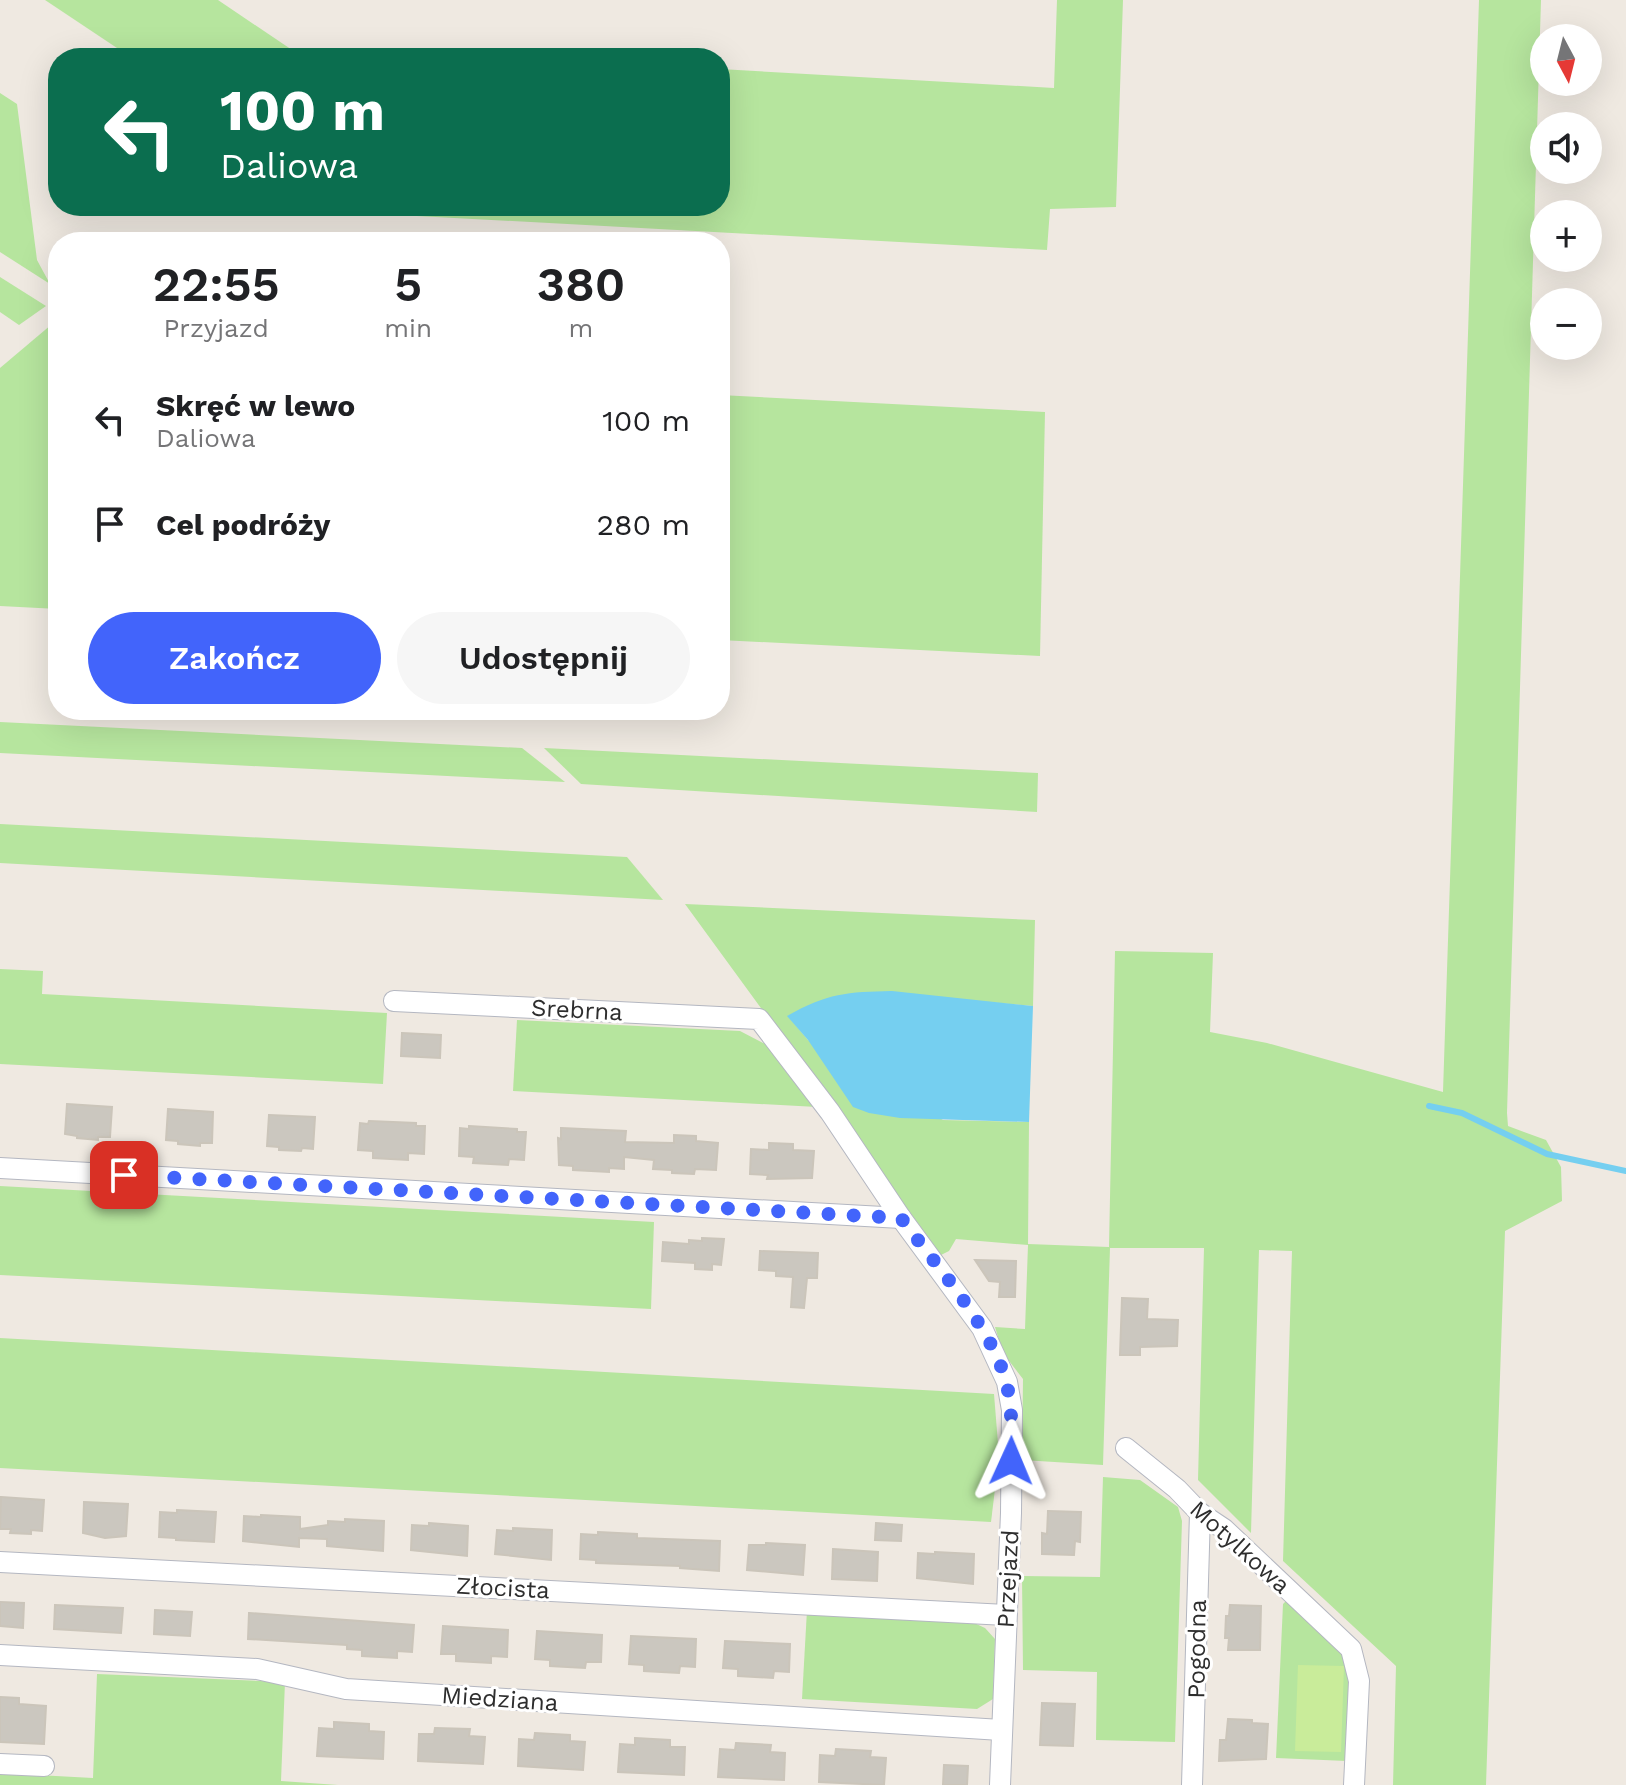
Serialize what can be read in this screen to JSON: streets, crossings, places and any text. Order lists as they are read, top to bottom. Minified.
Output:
{"streets":{"street":["Srebrna","Motylkowa","Przejazd","Złocista","Pogodna","Miedziana"]},"crossings":[["Srebrna","Przejazd"],["Motylkowa","Pogodna"],["Przejazd","Złocista"],["Przejazd","Miedziana"]],"north":"bottom","page":{"map_buttons":["+","−"],"turn":["100 m","Daliowa"],"eta":["22:55","Przyjazd","5","min","380","m"],"list":[{"name":"Skręć w lewo","note":"Daliowa","value":"100 m"},{"name":"Cel podróży","value":"280 m"}],"buttons":["Zakończ","Udostępnij"]}}
